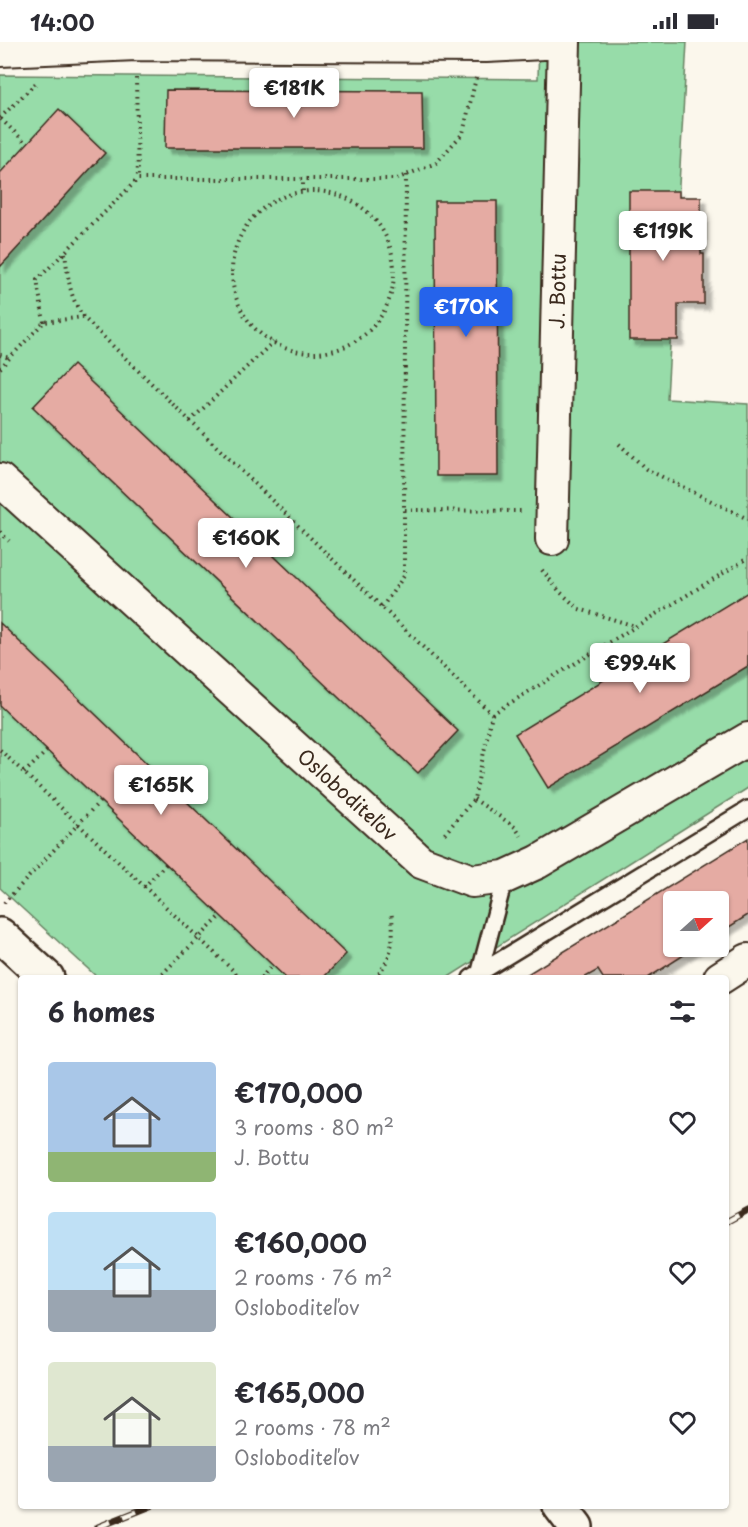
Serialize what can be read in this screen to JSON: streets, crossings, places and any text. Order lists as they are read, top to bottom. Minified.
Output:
{"streets":{"street":["J. Bottu","Osloboditeľov"]},"north":"right","page":{"status":"14:00","price":["€181K","€119K","€170K","€160K","€99.4K","€165K"],"heading":"6 homes","list":[{"name":"€170,000","note":"3 rooms · 80 m² · J. Bottu"},{"name":"€160,000","note":"2 rooms · 76 m² · Osloboditeľov"},{"name":"€165,000","note":"2 rooms · 78 m² · Osloboditeľov"}]}}
